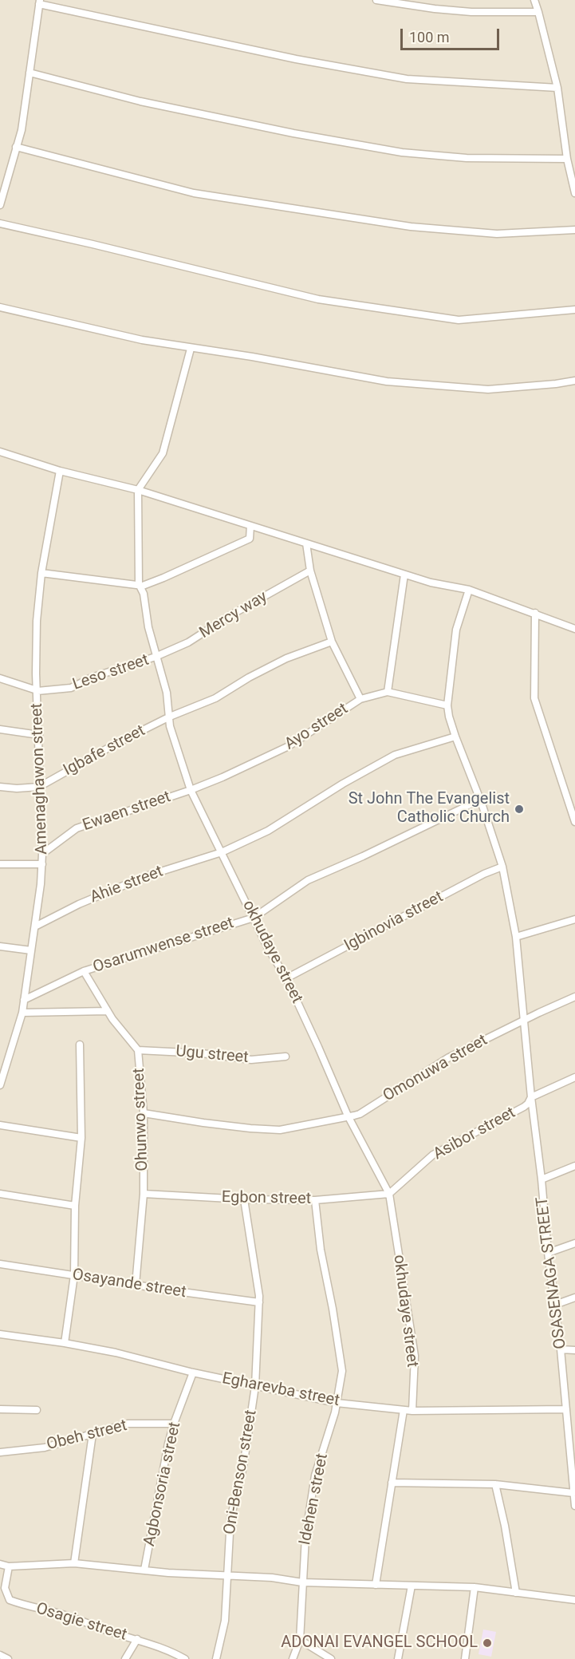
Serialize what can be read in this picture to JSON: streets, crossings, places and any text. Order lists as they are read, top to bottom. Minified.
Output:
{"streets":{"street":["Mercy way","Leso street","Ayo street","Igbafe street","Amenaghawon street","Ewaen street","Ahie street","Igbinovia street","Osarumwense street","okhudaye street","Ugu street","Omonuwa street","Ohunwo street","Asibor street","Egbon street","OSASENAGA STREET","Osayande street","Egharevba street","Obeh street","Oni-Benson street","Agbonsoria street","Idehen street","Osagie street"]},"crossings":[["Mercy way","Leso street"],["Mercy way","okhudaye street"],["Leso street","Amenaghawon street"],["Leso street","okhudaye street"],["Ayo street","Ewaen street"],["Ayo street","okhudaye street"],["Igbafe street","Amenaghawon street"],["Igbafe street","okhudaye street"],["Amenaghawon street","Ewaen street"],["Amenaghawon street","Ahie street"],["Amenaghawon street","Osarumwense street"],["Ewaen street","okhudaye street"],["Ahie street","okhudaye street"],["Igbinovia street","okhudaye street"],["Igbinovia street","OSASENAGA STREET"],["Osarumwense street","okhudaye street"],["Osarumwense street","Ohunwo street"],["okhudaye street","Omonuwa street"],["okhudaye street","Asibor street"],["okhudaye street","Egbon street"],["okhudaye street","Egharevba street"],["Ugu street","Ohunwo street"],["Omonuwa street","Ohunwo street"],["Omonuwa street","OSASENAGA STREET"],["Ohunwo street","Egbon street"],["Ohunwo street","Osayande street"],["Asibor street","Egbon street"],["Asibor street","OSASENAGA STREET"],["Egbon street","Oni-Benson street"],["Egbon street","Idehen street"],["OSASENAGA STREET","Egharevba street"],["Osayande street","Oni-Benson street"],["Egharevba street","Oni-Benson street"],["Egharevba street","Agbonsoria street"],["Egharevba street","Idehen street"],["Obeh street","Agbonsoria street"]],"places":["St John The Evangelist Catholic Church","ADONAI EVANGEL SCHOOL"],"scale_bar":"100 m"}
